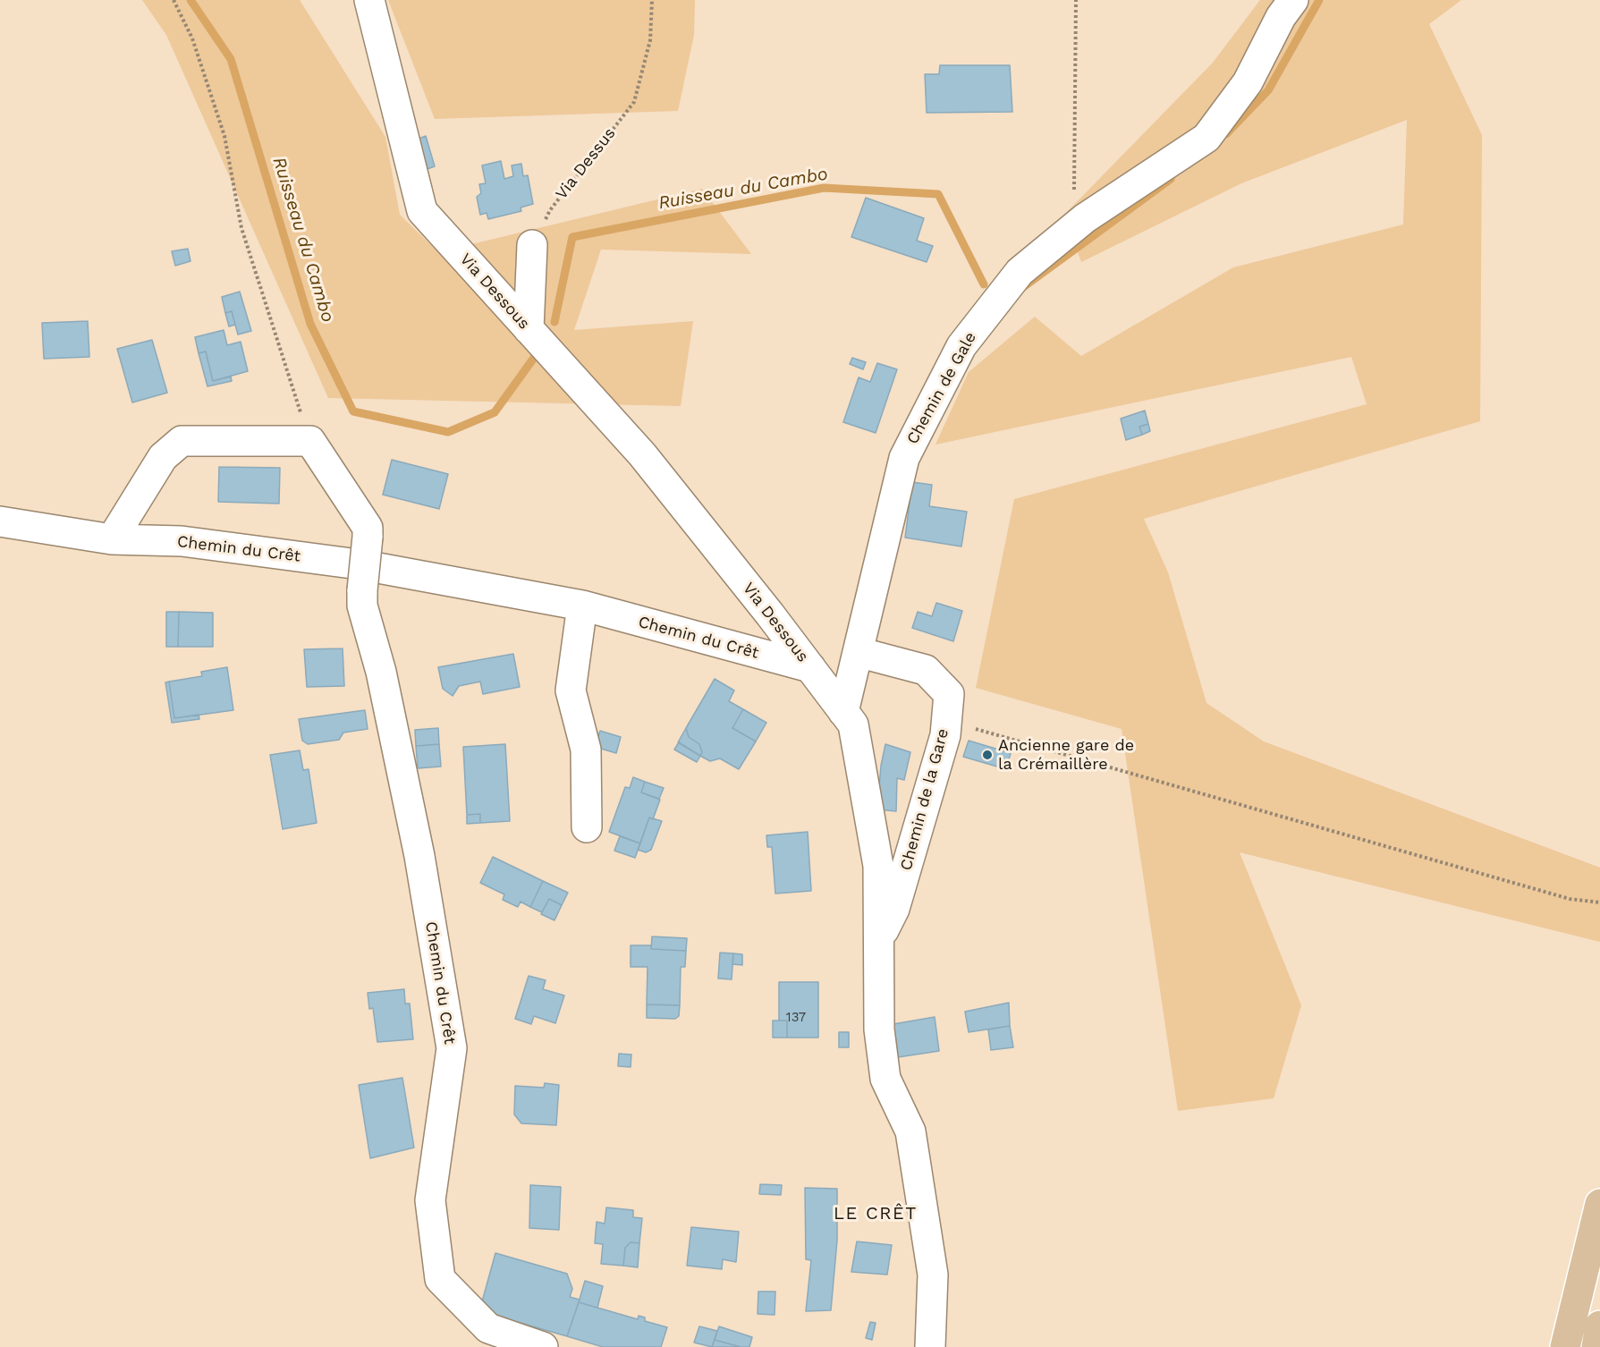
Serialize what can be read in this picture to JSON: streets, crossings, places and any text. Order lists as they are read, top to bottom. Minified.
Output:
{"streets":{"street":["Via Dessous","Chemin de Gale","Chemin du Crêt","Chemin de la Gare"],"path":["Via Dessus"]},"crossings":[["Via Dessous","Chemin de Gale"],["Via Dessous","Chemin du Crêt"],["Via Dessous","Chemin de la Gare"],["Chemin de Gale","Chemin de la Gare"]],"districts":["LE CRÊT"],"water":["Ruisseau du Cambo"],"places":["Ancienne gare de la Crémaillère"],"house_numbers":["137"]}
